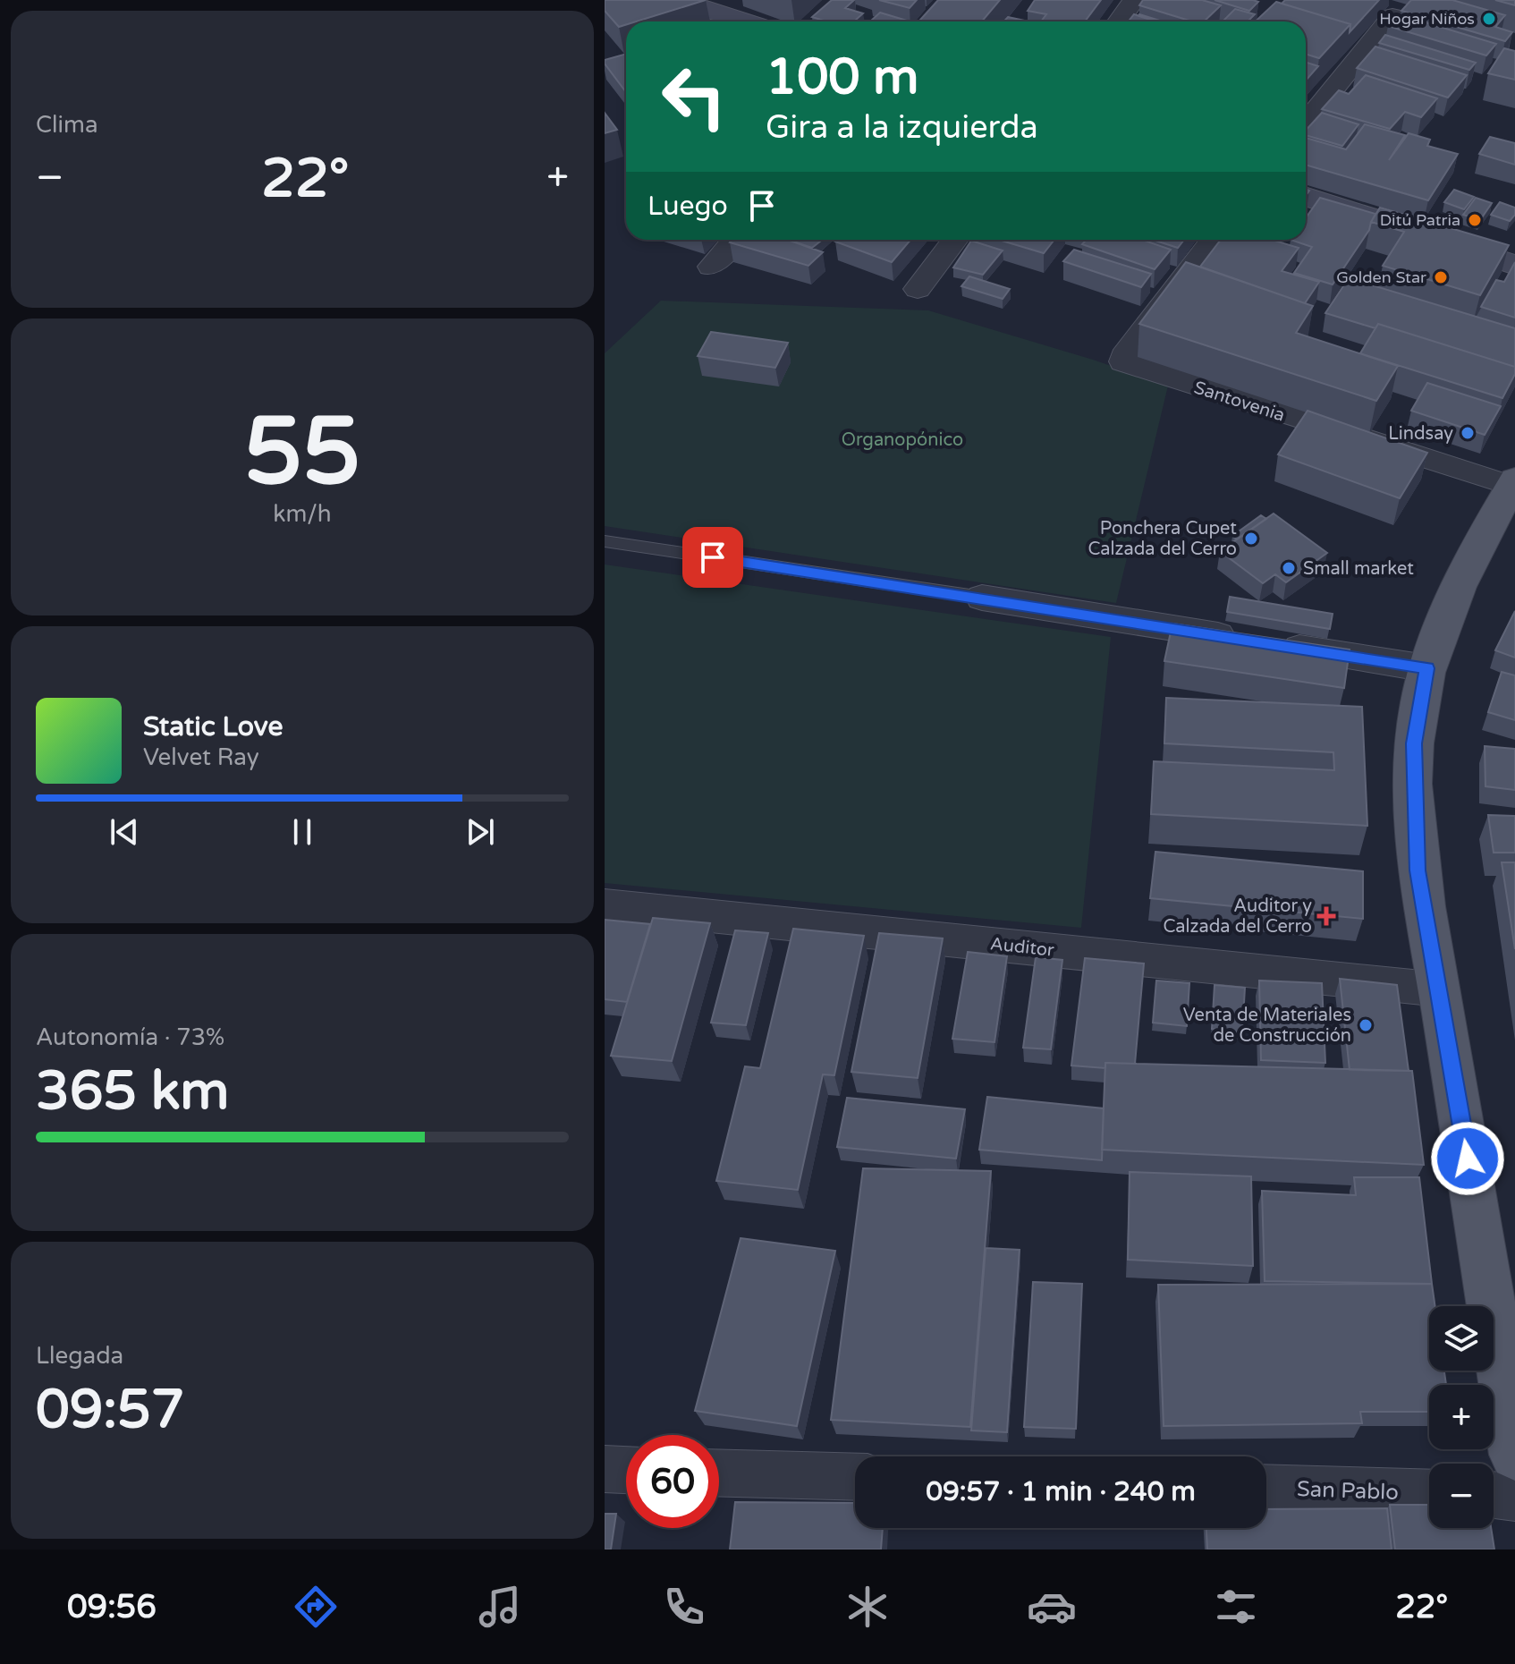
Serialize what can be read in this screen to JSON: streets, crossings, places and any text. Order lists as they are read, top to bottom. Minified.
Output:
{"streets":{"street":["Santovenia","Auditor","San Pablo"]},"parks":["Organopónico"],"places":{"other":["Hogar Niños","Ditú Patria","Golden Star","Lindsay","Ponchera Cupet Calzada del Cerro","Small market","Venta de Materiales de Construcción"],"health":["Auditor y Calzada del Cerro"]},"page":{"tile":["Clima",["55","km/h"],["Autonomía · 73%","365 km"],["Llegada","09:57"]],"turn":["100 m","Gira a la izquierda"],"heat":["−","22°","+"],"then":"Luego","song":["Static Love","Velvet Ray"],"map_buttons":["+","−"],"limit":"60","trip":"09:57 · 1 min · 240 m","tabs":["09:56","22°"]}}
